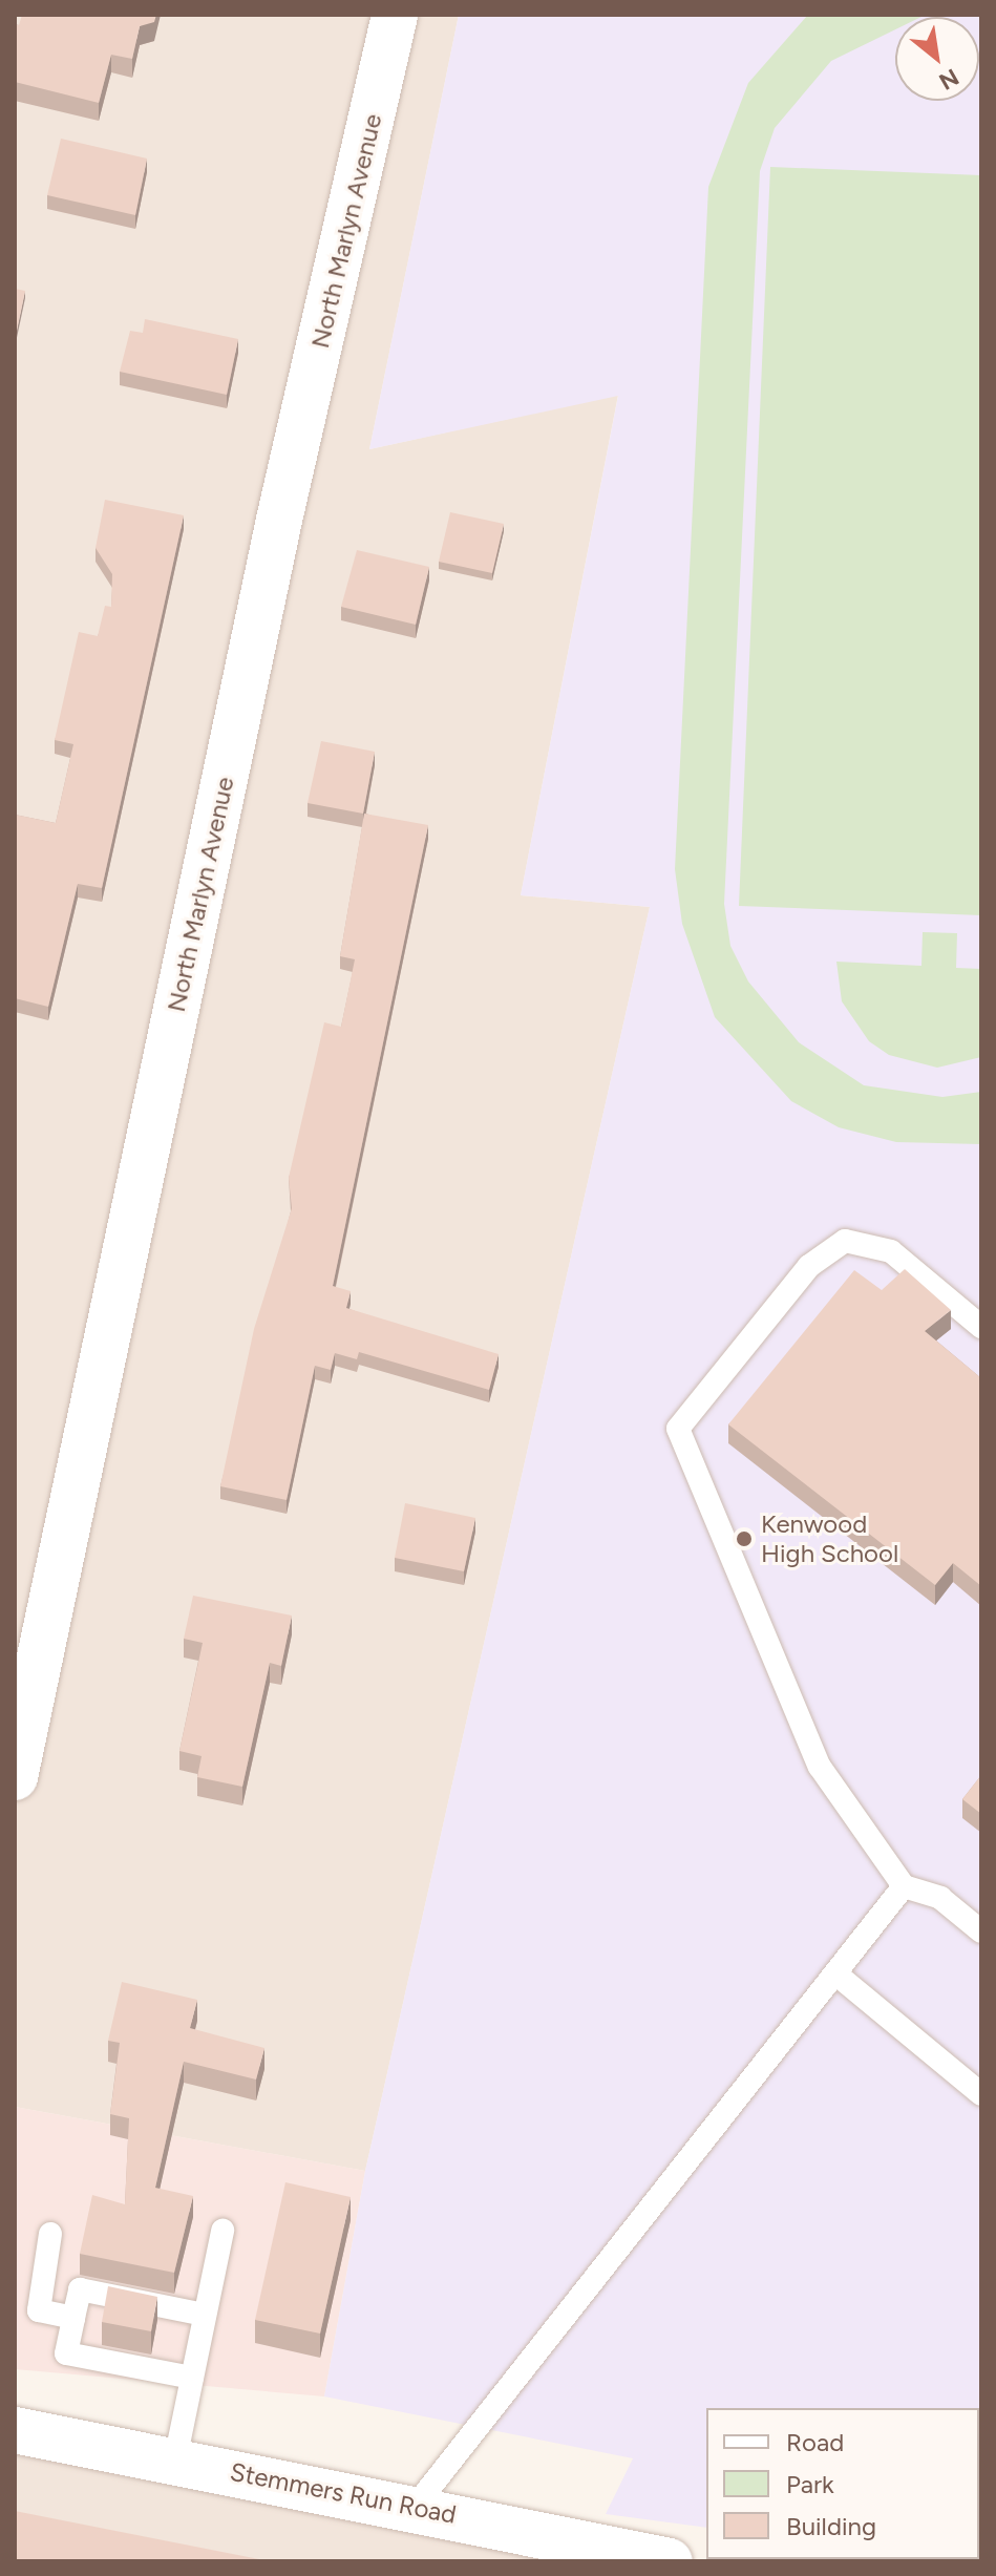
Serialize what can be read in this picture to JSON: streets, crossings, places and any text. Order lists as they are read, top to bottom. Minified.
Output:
{"streets":{"street":["North Marlyn Avenue","Stemmers Run Road"]},"places":["Kenwood High School"],"legend":["Road","Park","Building"],"north":"bottom right"}
